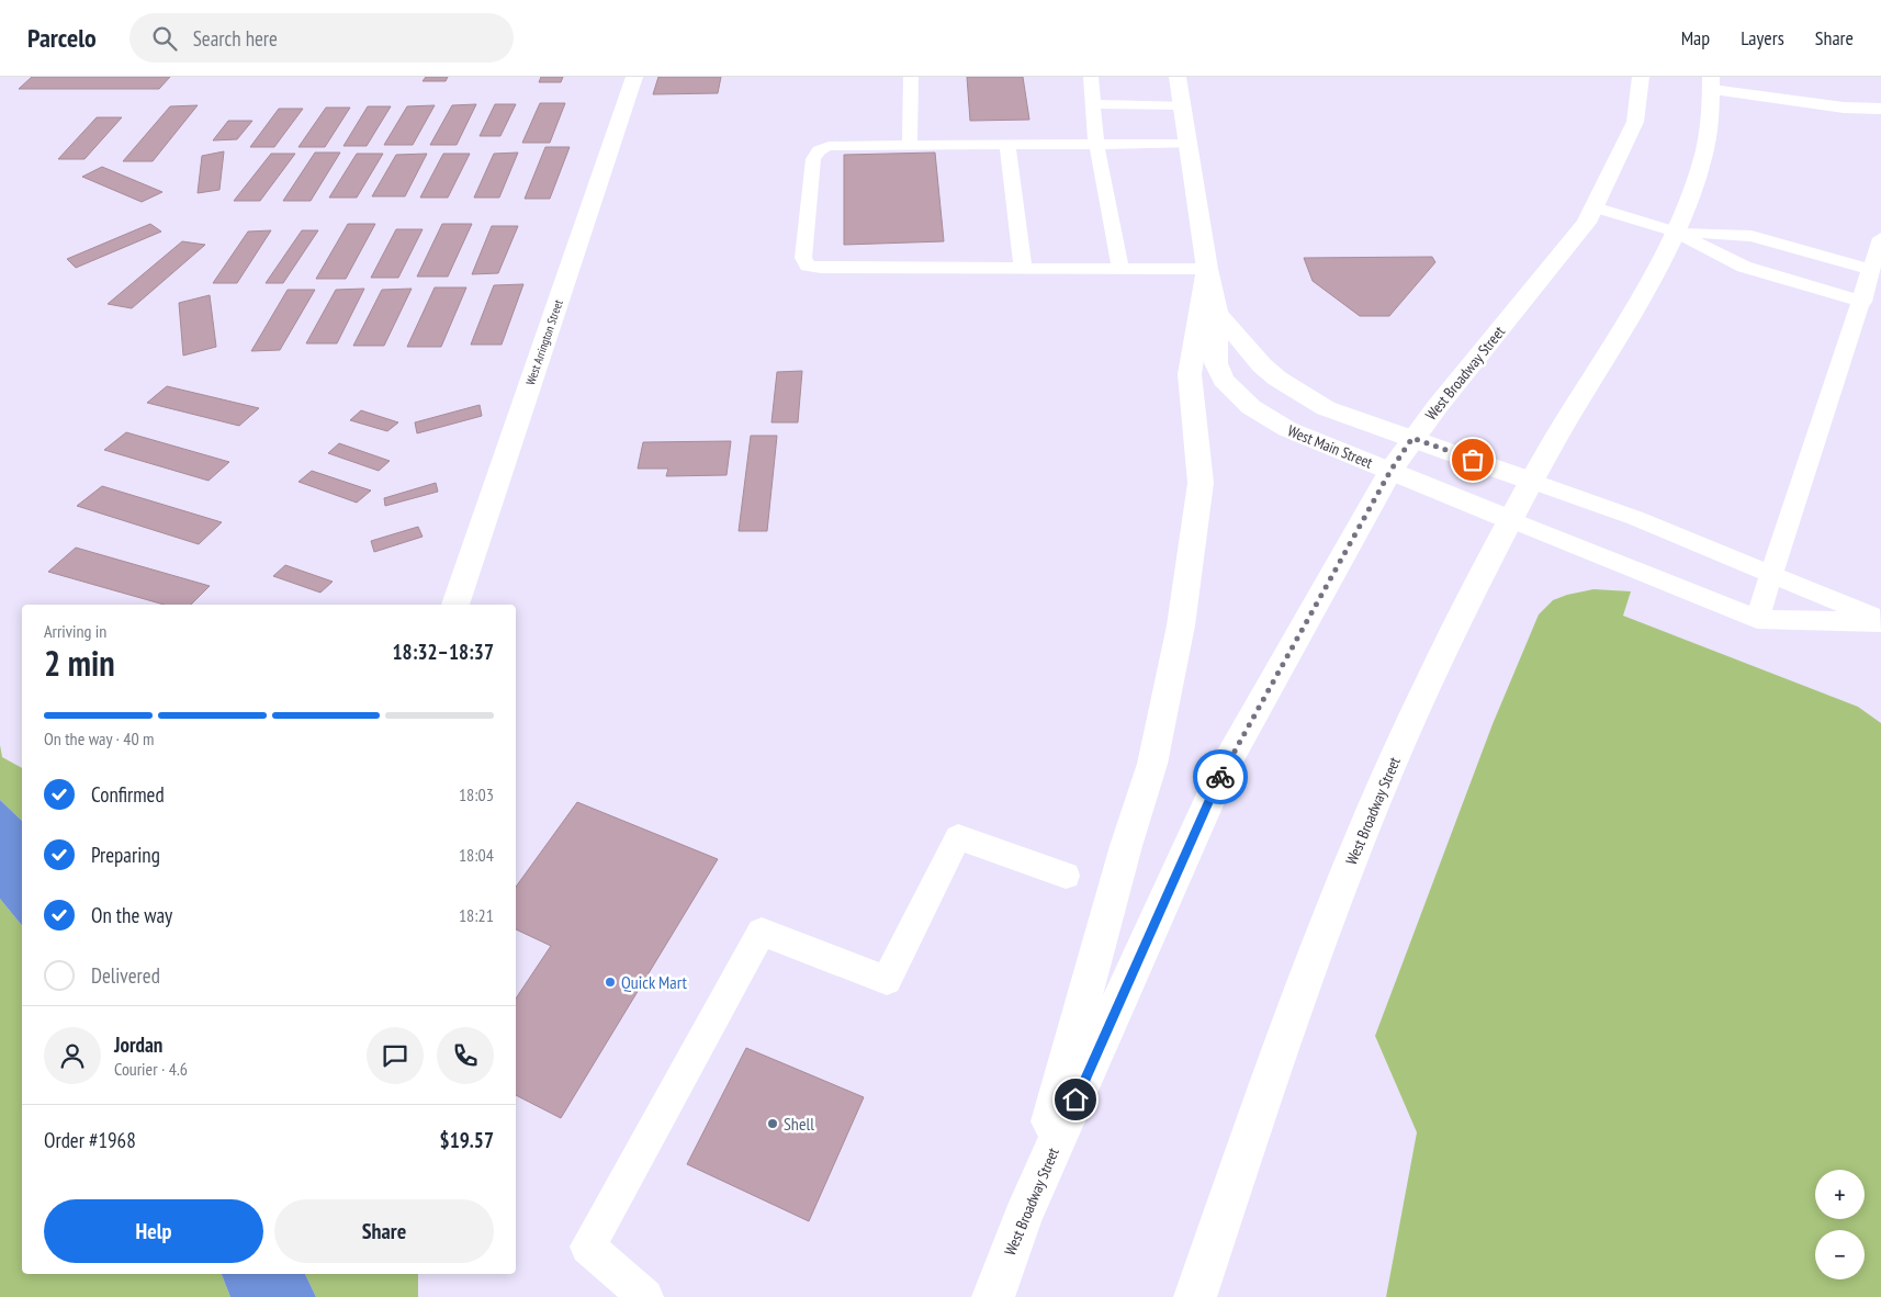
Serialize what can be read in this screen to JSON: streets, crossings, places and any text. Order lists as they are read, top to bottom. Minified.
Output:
{"streets":{"main road":["West Arrington Street","West Broadway Street","West Main Street"]},"crossings":[["West Broadway Street","West Main Street"]],"places":["Quick Mart","Shell"],"page":{"header":"Parcelo","search":"Search here","nav":["Map","Layers","Share"],"heading":["2 min","Arriving in","18:32–18:37"],"panel":["Jordan","Courier · 4.6","Order #1968","$19.57"],"bar":"On the way · 40 m","list":[["Confirmed","18:03"],["Preparing","18:04"],["On the way","18:21"],"Delivered"],"map_buttons":["+","−"],"buttons":["Help","Share"]}}
